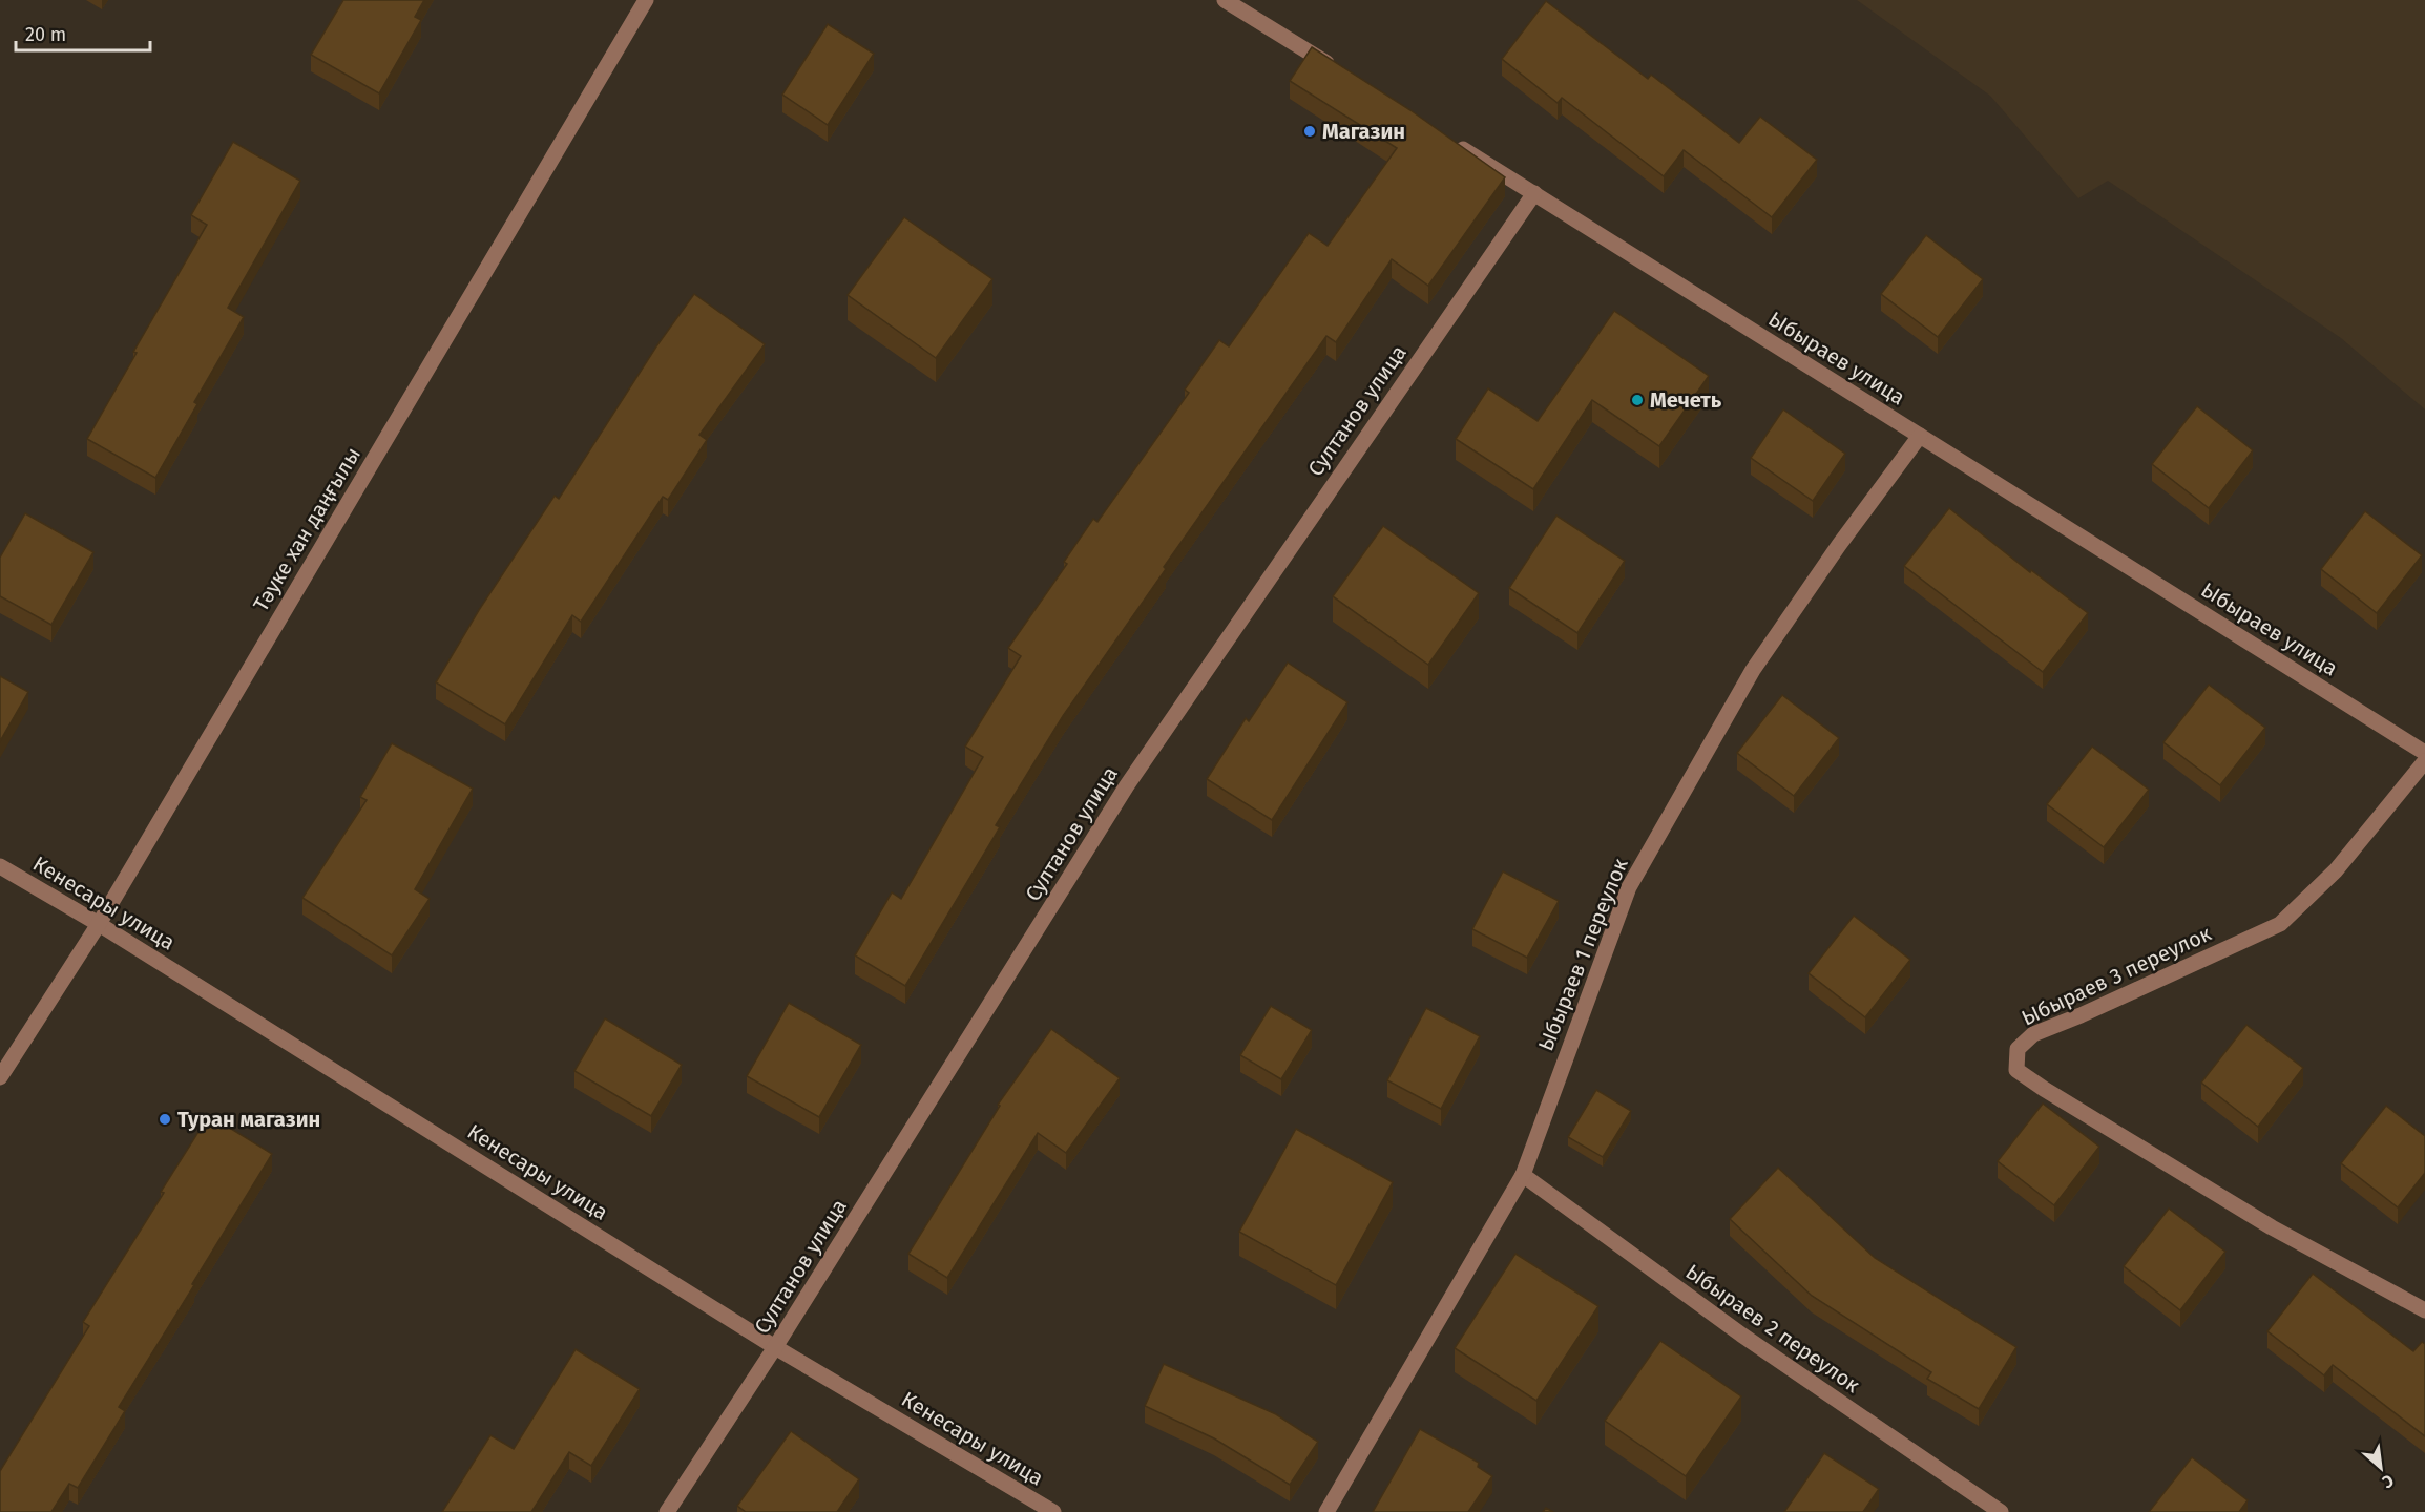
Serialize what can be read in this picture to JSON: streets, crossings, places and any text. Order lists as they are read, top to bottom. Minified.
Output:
{"streets":{"street":["Ыбыраев улица","Султанов улица","Тәуке хан даңғылы","Кенесары улица","Ыбыраев 1 переулок","Ыбыраев 3 переулок","Ыбыраев 2 переулок"]},"crossings":[["Ыбыраев улица","Султанов улица"],["Ыбыраев улица","Ыбыраев 1 переулок"],["Султанов улица","Кенесары улица"],["Тәуке хан даңғылы","Кенесары улица"],["Ыбыраев 1 переулок","Ыбыраев 2 переулок"]],"places":["Магазин","Мечеть","Туран магазин"],"scale_bar":"20 m","north":"bottom right"}
